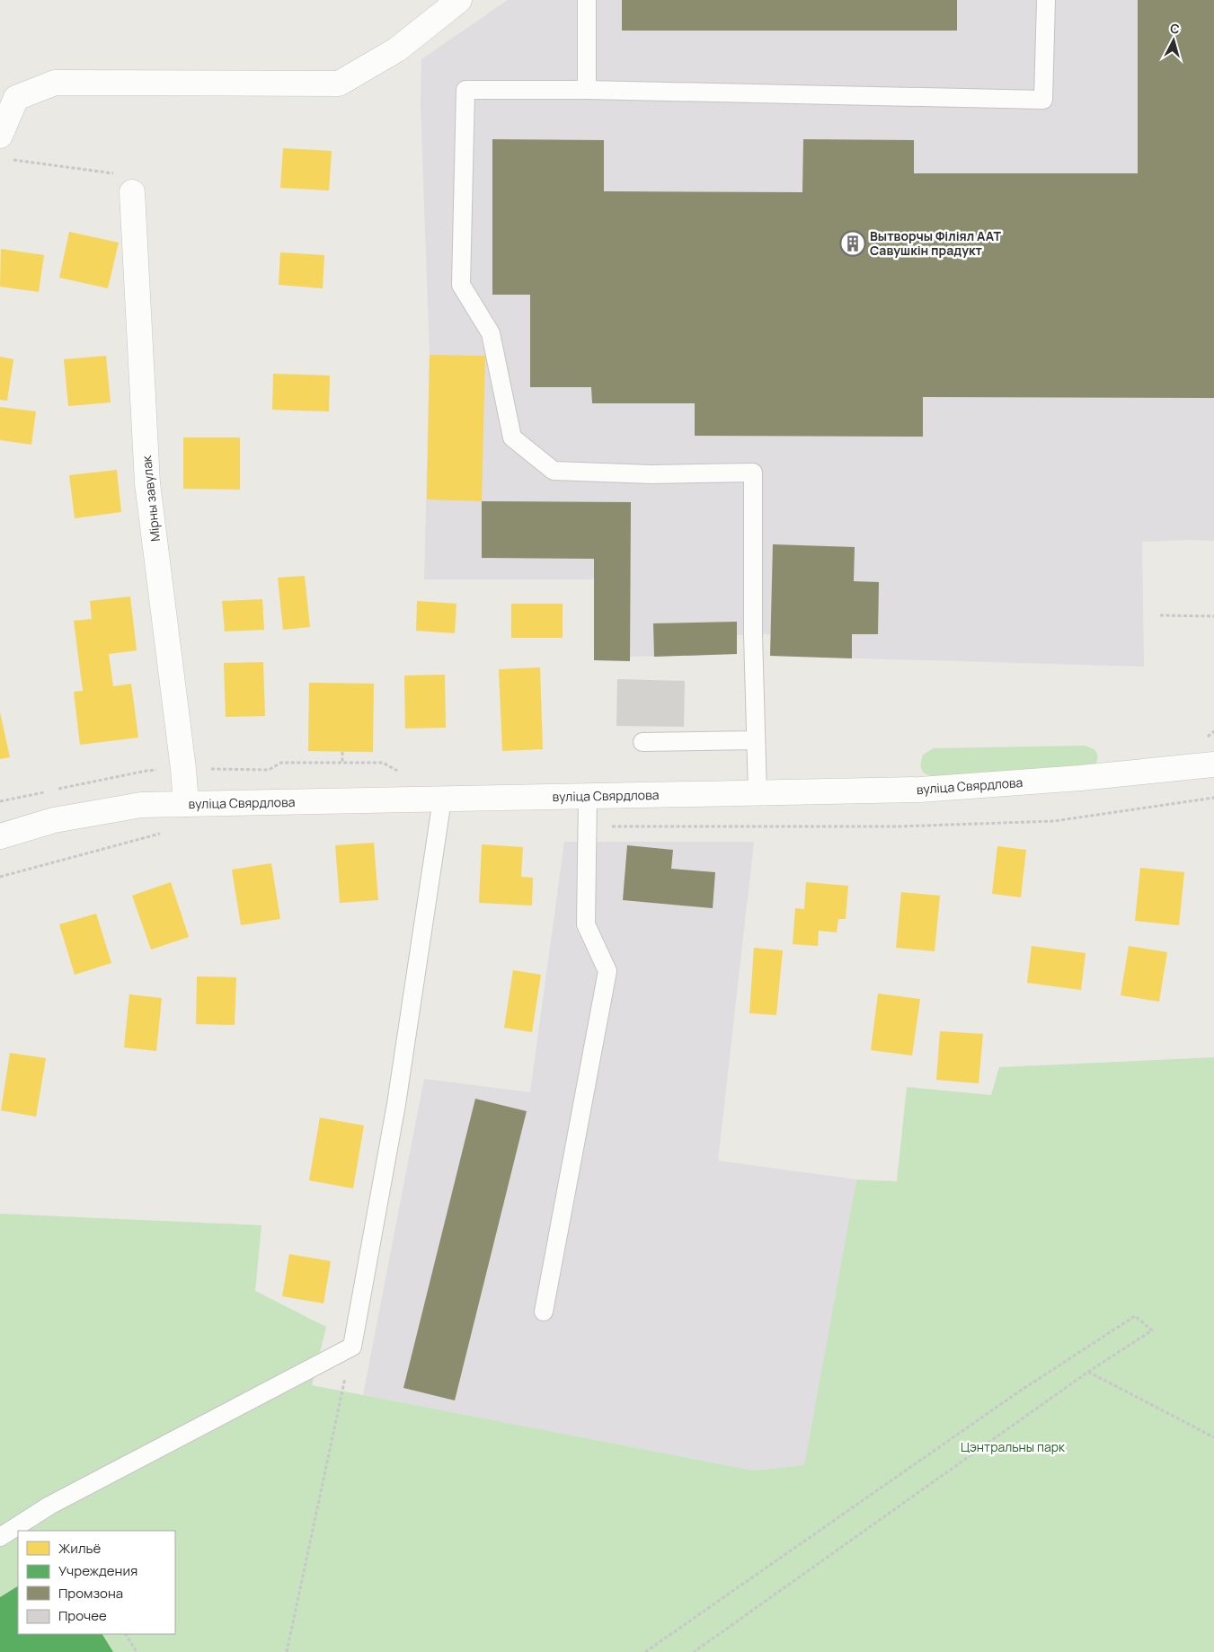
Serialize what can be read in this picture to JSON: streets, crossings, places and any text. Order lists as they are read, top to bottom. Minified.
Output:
{"streets":{"main road":["Мірны завулак","вуліца Свярдлова"]},"crossings":[["Мірны завулак","вуліца Свярдлова"]],"parks":["Цэнтральны парк"],"places":{"building":["Вытворчы Філіял ААТ Савушкін прадукт"]},"legend":["Жильё","Учреждения","Промзона","Прочее"],"north":"top"}
